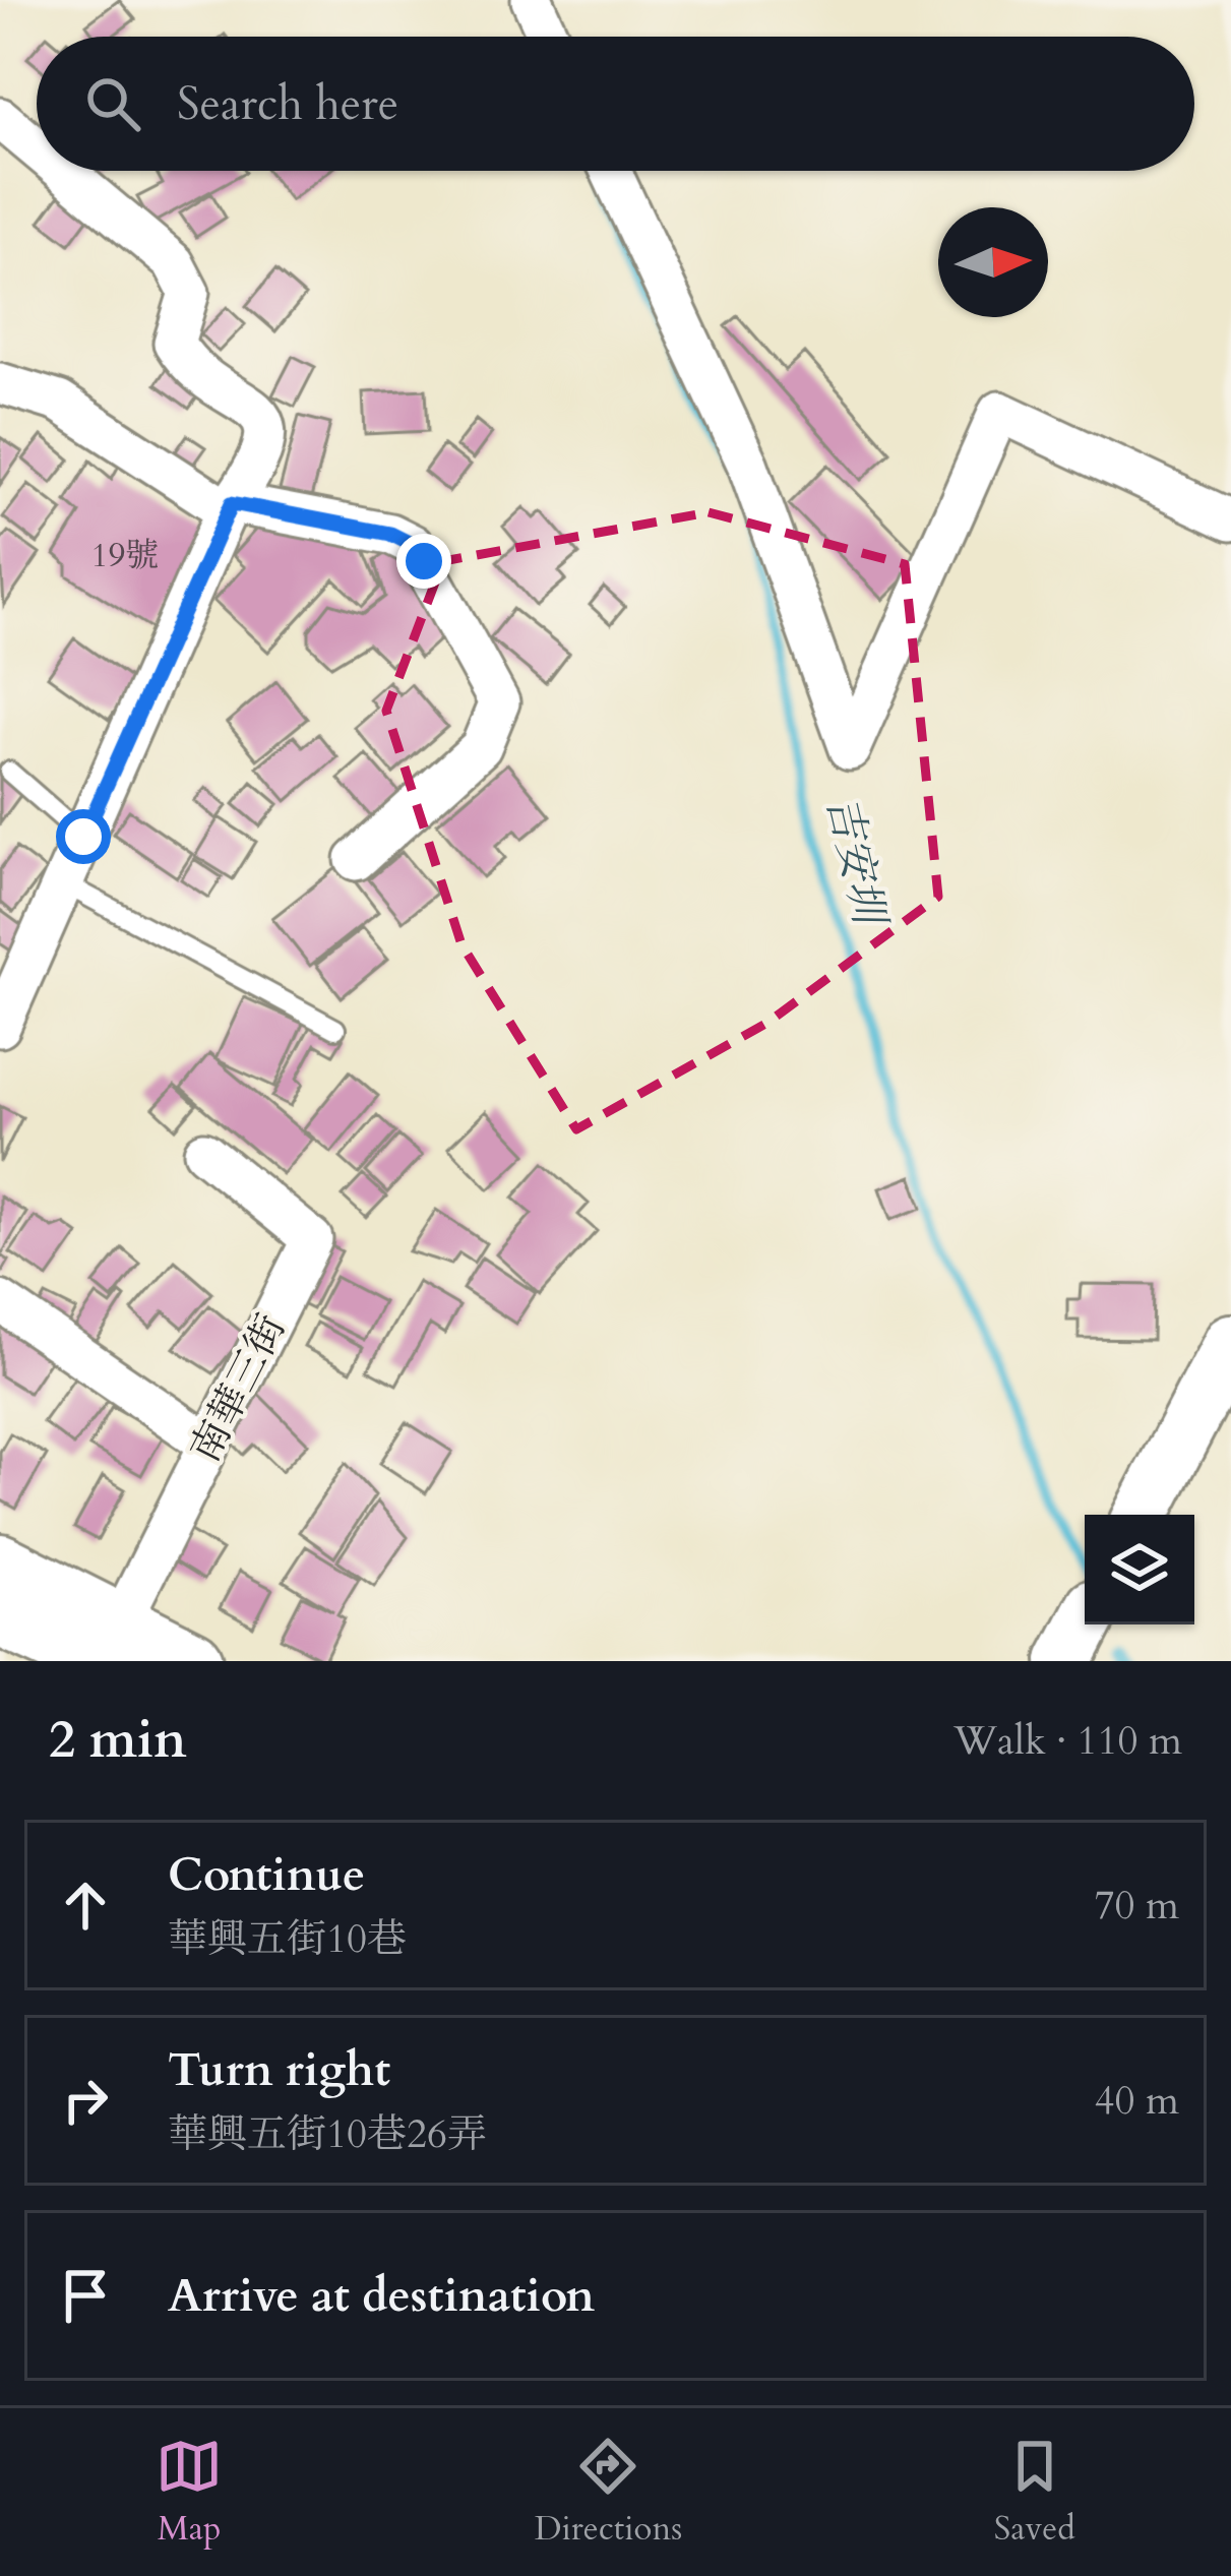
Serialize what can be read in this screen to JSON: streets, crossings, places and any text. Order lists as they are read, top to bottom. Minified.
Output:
{"streets":{"street":["南華三街"]},"water":["吉安圳"],"house_numbers":["19號"],"north":"right","page":{"search":"Search here","heading":["2 min","Walk · 110 m"],"list":[["Continue","華興五街10巷","70 m"],["Turn right","華興五街10巷26弄","40 m"],"Arrive at destination"],"nav":["Map","Directions","Saved"]}}
